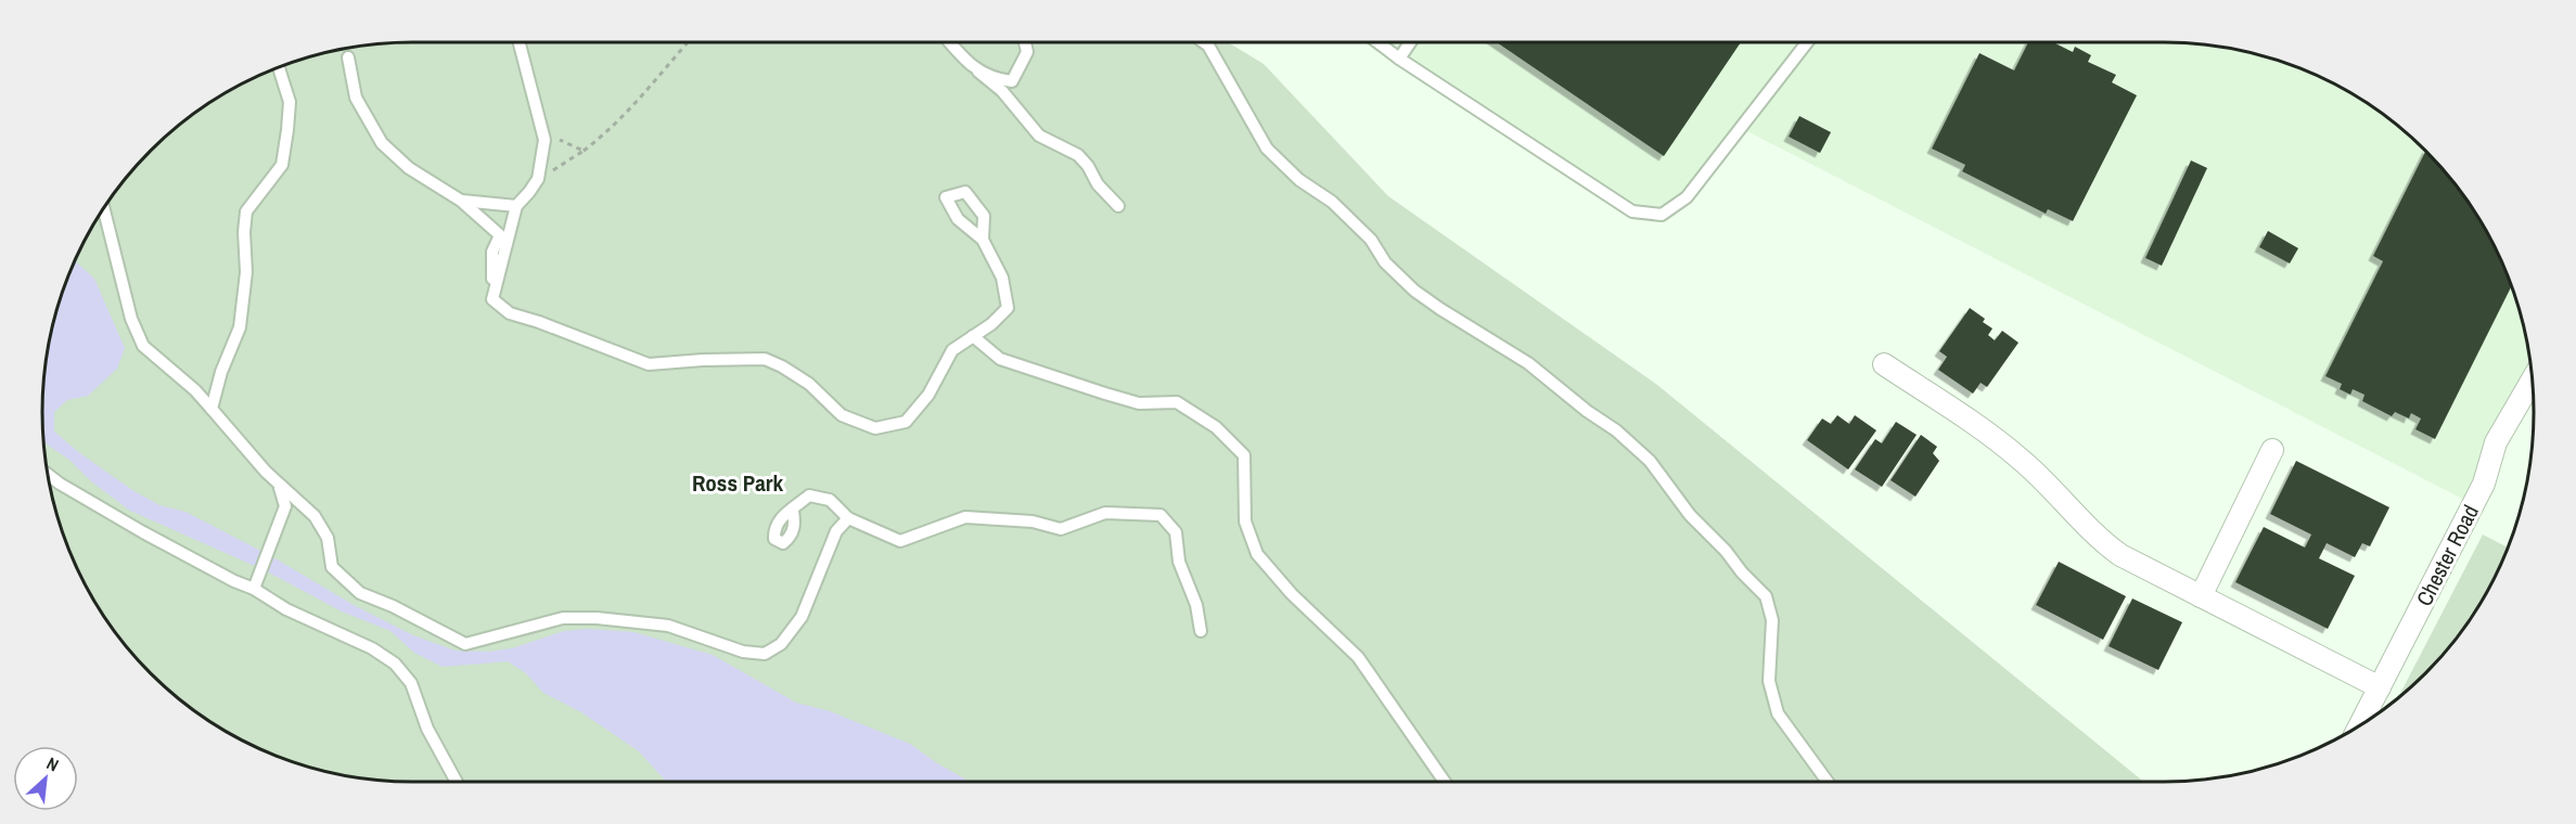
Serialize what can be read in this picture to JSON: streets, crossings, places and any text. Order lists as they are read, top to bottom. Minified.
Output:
{"streets":{"street":["Chester Road"]},"districts":["Ross Park"],"north":"top right"}
